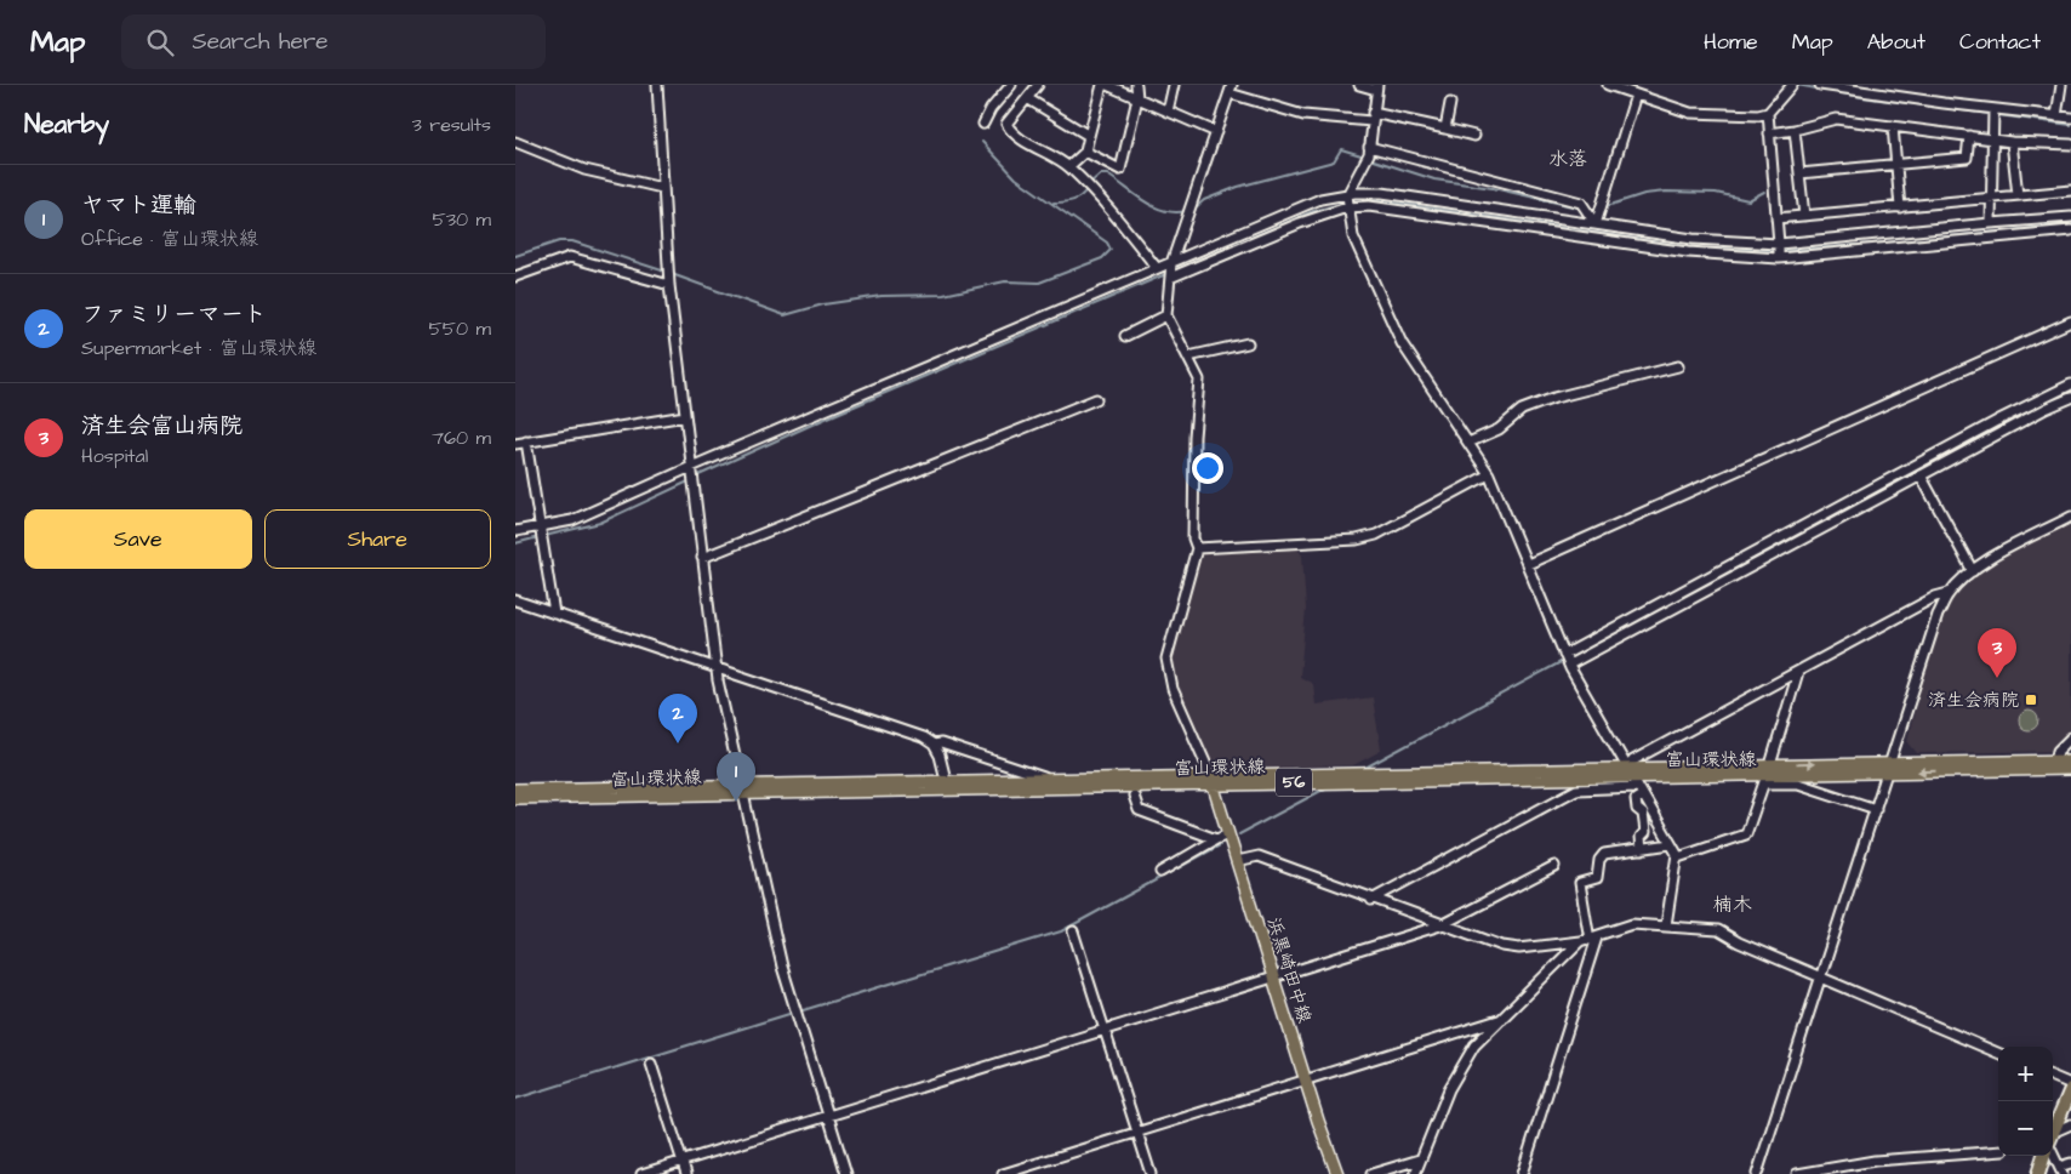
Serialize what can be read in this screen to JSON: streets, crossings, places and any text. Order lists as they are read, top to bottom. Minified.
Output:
{"streets":{"main road":["富山環状線","56","浜黒崎田中線"]},"crossings":[["富山環状線","浜黒崎田中線"]],"districts":["水落","楠木"],"places":{"transit":["済生会病院"]},"page":{"header":"Map","search":"Search here","nav":["Home","Map","About","Contact"],"heading":["Nearby","3 results"],"list":[{"mark":"1","name":"ヤマト運輸","note":"Office · 富山環状線","value":"530 m"},{"mark":"2","name":"ファミリーマート","note":"Supermarket · 富山環状線","value":"550 m"},{"mark":"3","name":"済生会富山病院","note":"Hospital","value":"760 m"}],"buttons":["Save","Share"],"pins":["3","2","1"],"map_buttons":["+","−"]}}
